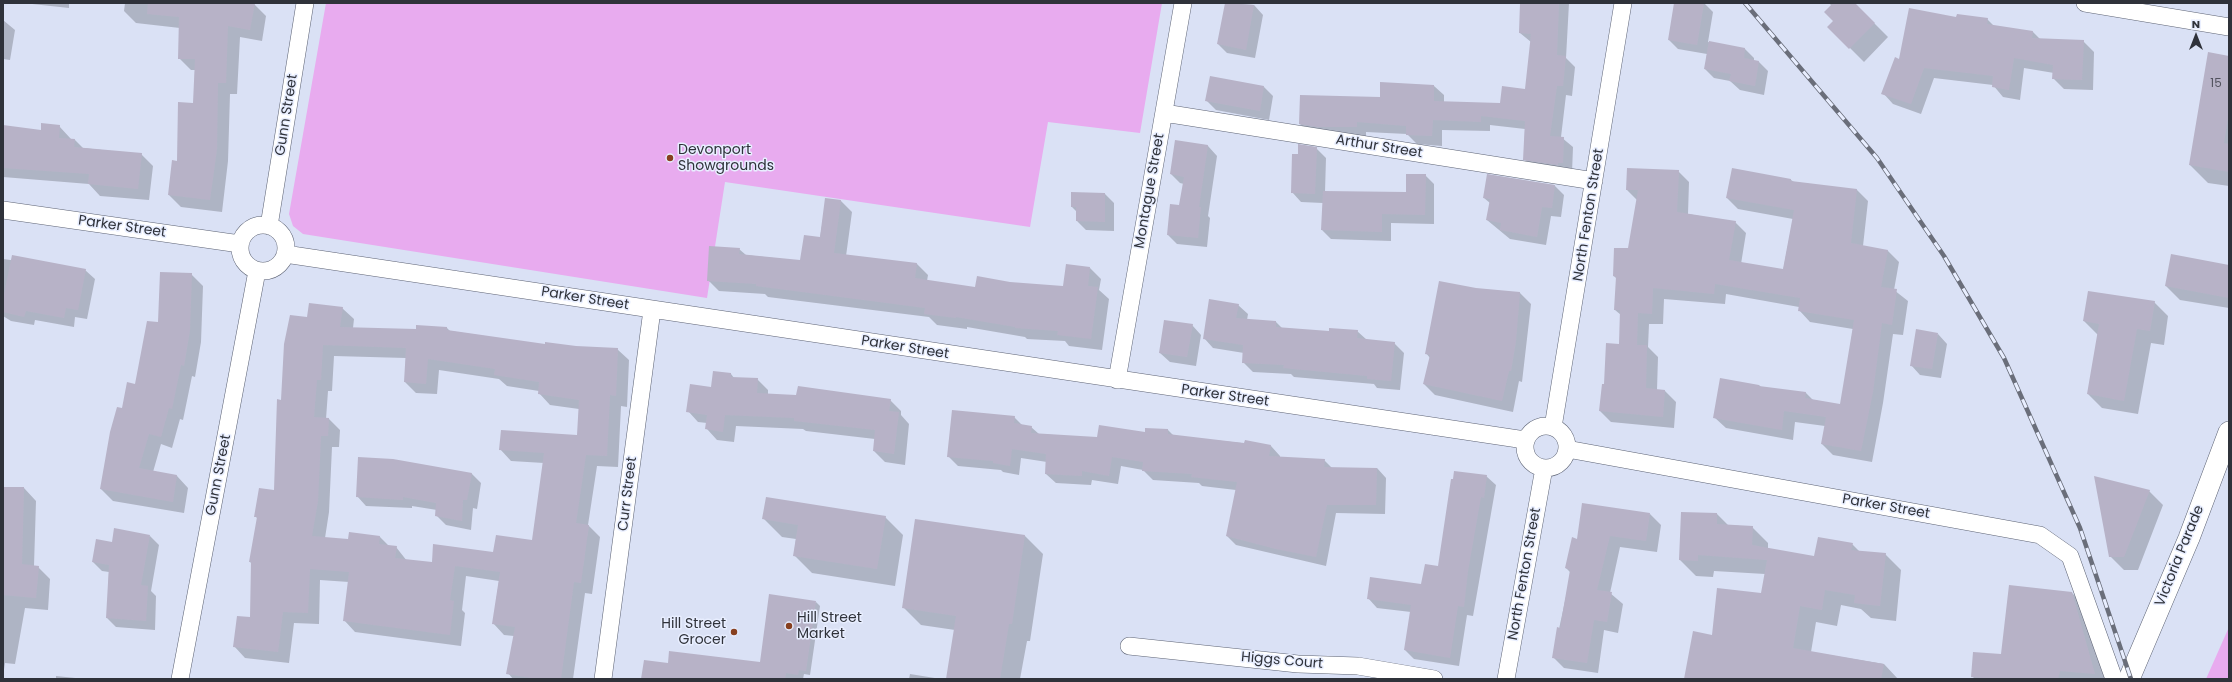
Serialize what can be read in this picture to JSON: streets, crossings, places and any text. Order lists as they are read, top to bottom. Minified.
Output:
{"streets":{"street":["Gunn Street","Arthur Street","Montague Street","North Fenton Street","Parker Street","Curr Street","Victoria Parade","Higgs Court"]},"crossings":[["Gunn Street","Parker Street"],["Arthur Street","Montague Street"],["Arthur Street","North Fenton Street"],["Montague Street","Parker Street"],["North Fenton Street","Parker Street"],["Parker Street","Curr Street"]],"places":["Devonport Showgrounds","Hill Street Market","Hill Street Grocer"],"house_numbers":["15"],"north":"top"}
